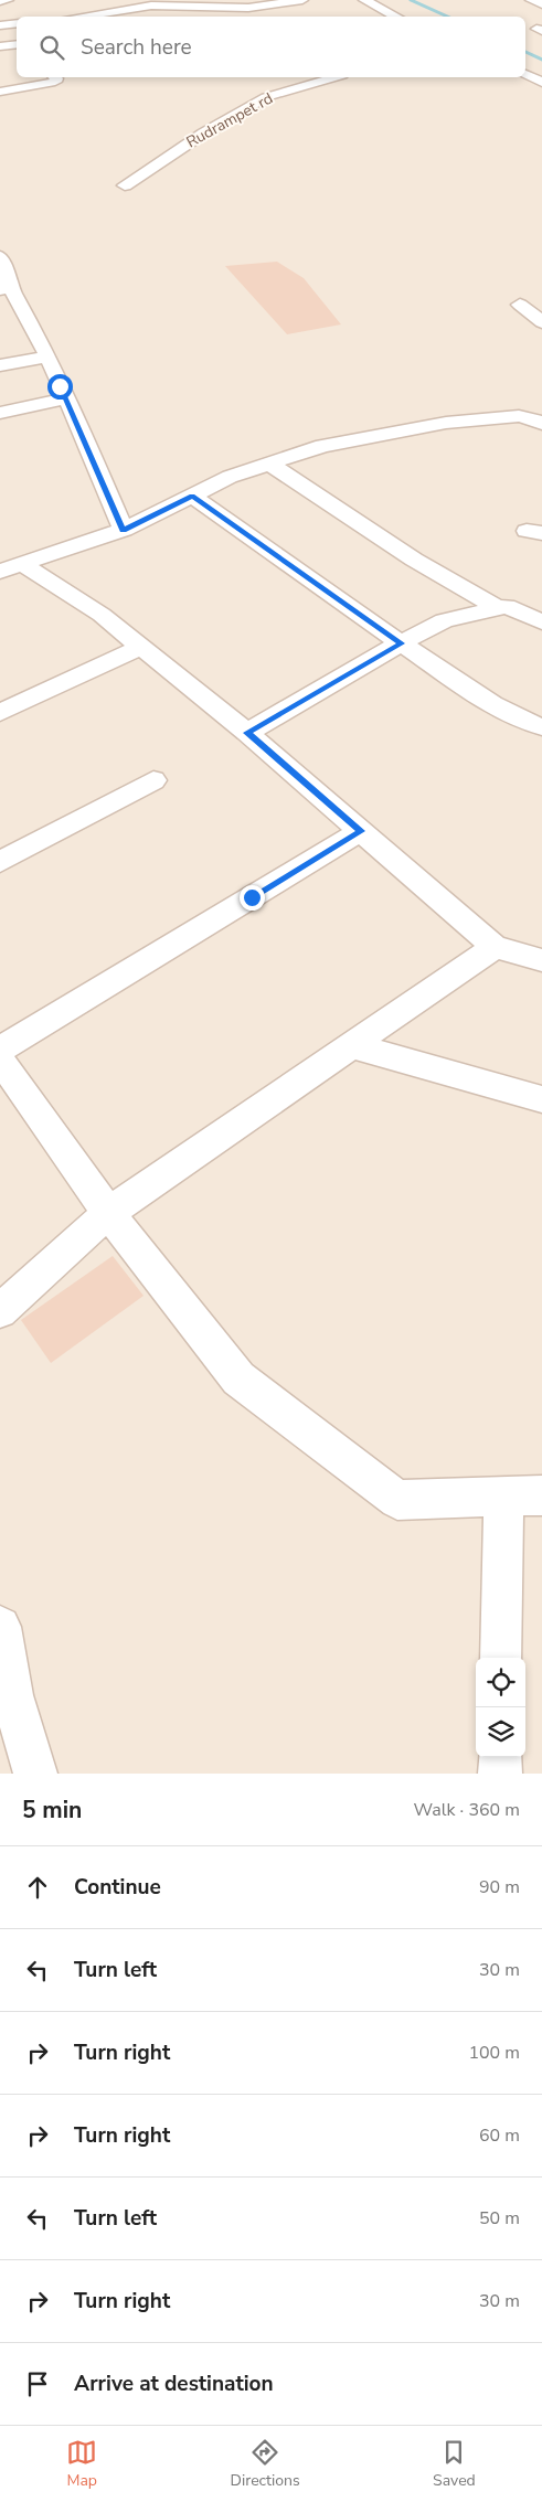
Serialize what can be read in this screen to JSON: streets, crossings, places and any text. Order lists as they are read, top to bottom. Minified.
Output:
{"streets":{"street":["Rudrampet rd"]},"page":{"search":"Search here","heading":["5 min","Walk · 360 m"],"list":[["Continue","90 m"],["Turn left","30 m"],["Turn right","100 m"],["Turn right","60 m"],["Turn left","50 m"],["Turn right","30 m"],"Arrive at destination"],"nav":["Map","Directions","Saved"]}}
